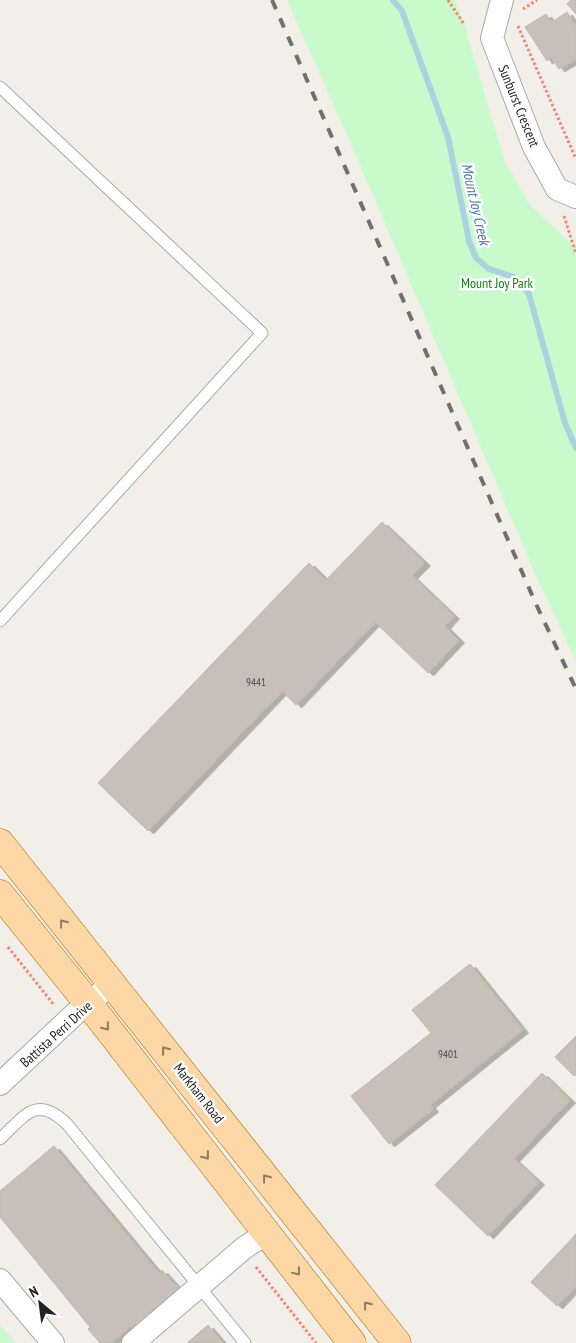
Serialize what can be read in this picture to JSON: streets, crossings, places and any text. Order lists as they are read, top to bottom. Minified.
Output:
{"streets":{"main road":["Markham Road"],"street":["Sunburst Crescent","Battista Perri Drive"]},"crossings":[["Battista Perri Drive","Markham Road"]],"water":["Mount Joy Creek"],"parks":["Mount Joy Park"],"house_numbers":["9441","9401"],"north":"top left"}
